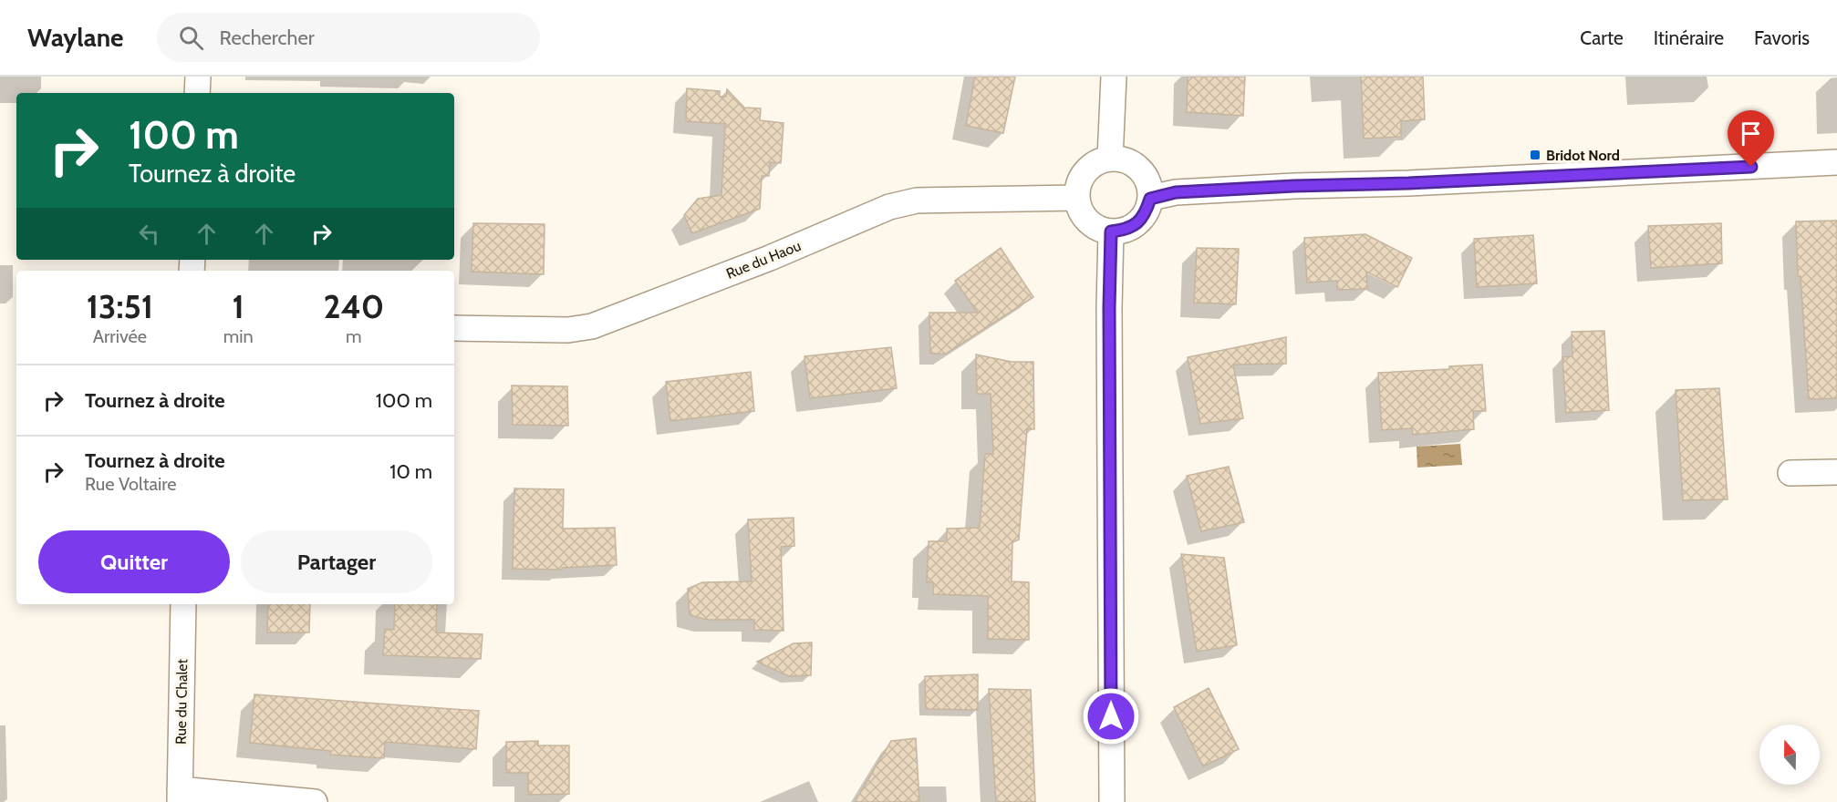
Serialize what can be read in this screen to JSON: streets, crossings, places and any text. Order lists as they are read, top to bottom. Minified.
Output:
{"streets":{"street":["Rue du Haou","Rue du Chalet"]},"places":{"transit":["Bridot Nord"]},"north":"top","page":{"header":"Waylane","search":"Rechercher","nav":["Carte","Itinéraire","Favoris"],"turn":["100 m","Tournez à droite"],"eta":["13:51","Arrivée","1","min","240","m"],"list":[{"name":"Tournez à droite","value":"100 m"},{"name":"Tournez à droite","note":"Rue Voltaire","value":"10 m"}],"buttons":["Quitter","Partager"]}}
